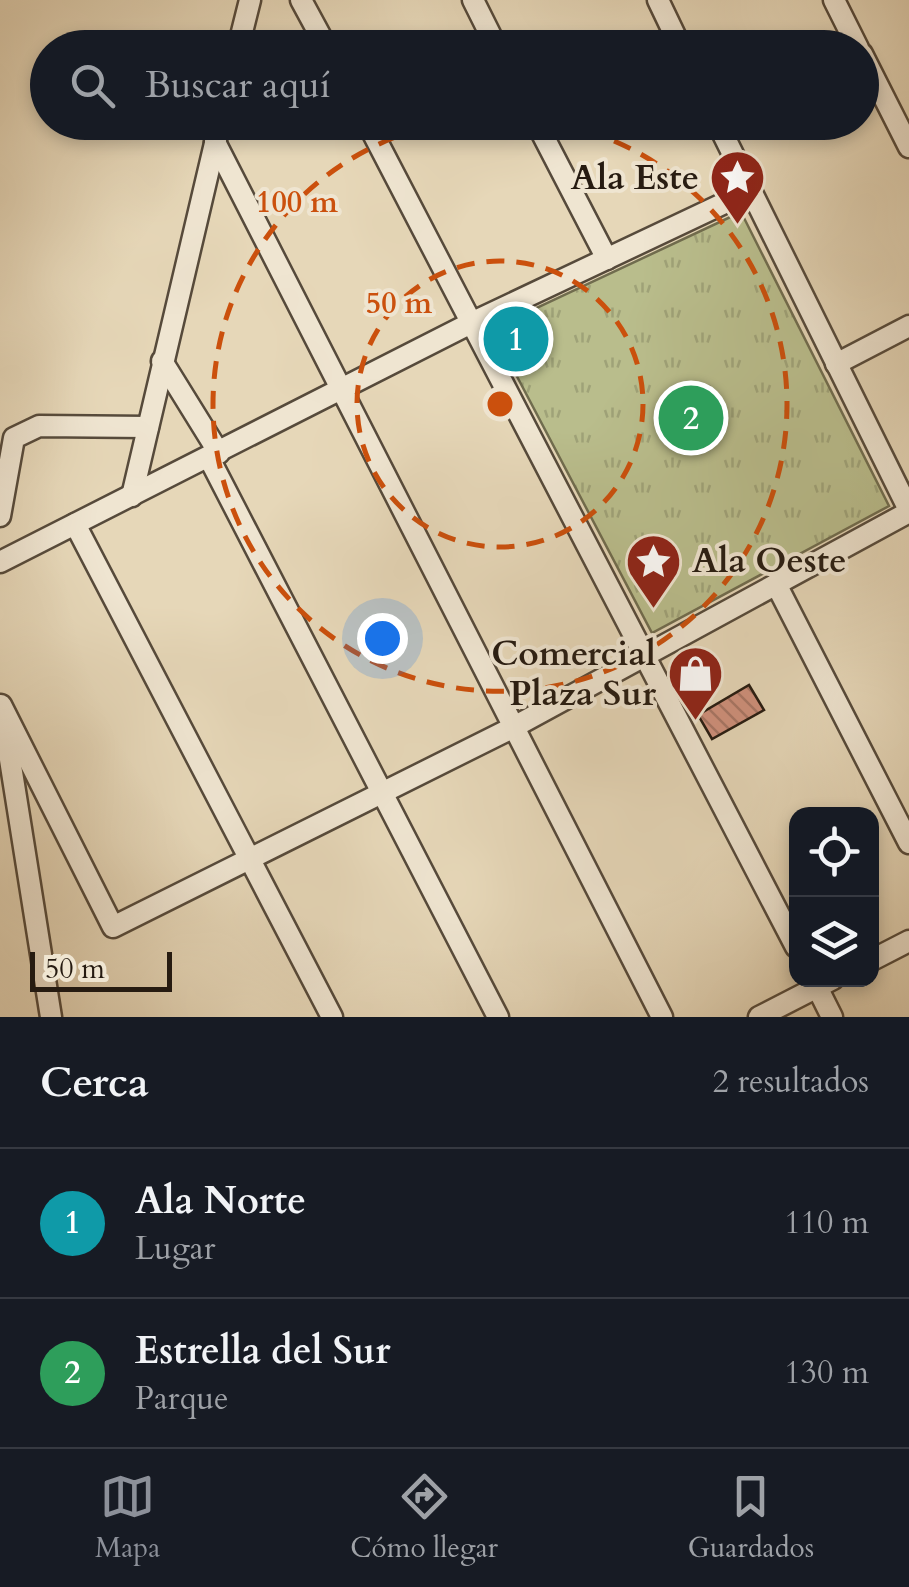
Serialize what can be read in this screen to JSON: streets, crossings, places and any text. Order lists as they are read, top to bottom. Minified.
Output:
{"places":{"place":["Ala Este","Ala Oeste"],"shop":["Comercial Plaza Sur"]},"scale_bar":"50 m","page":{"search":"Buscar aquí","pins":["1","2"],"scale":"50 m","heading":["Cerca","2 resultados"],"list":[{"mark":"1","name":"Ala Norte","note":"Lugar","value":"110 m"},{"mark":"2","name":"Estrella del Sur","note":"Parque","value":"130 m"}],"nav":["Mapa","Cómo llegar","Guardados"]},"rings":["100 m","50 m"]}
